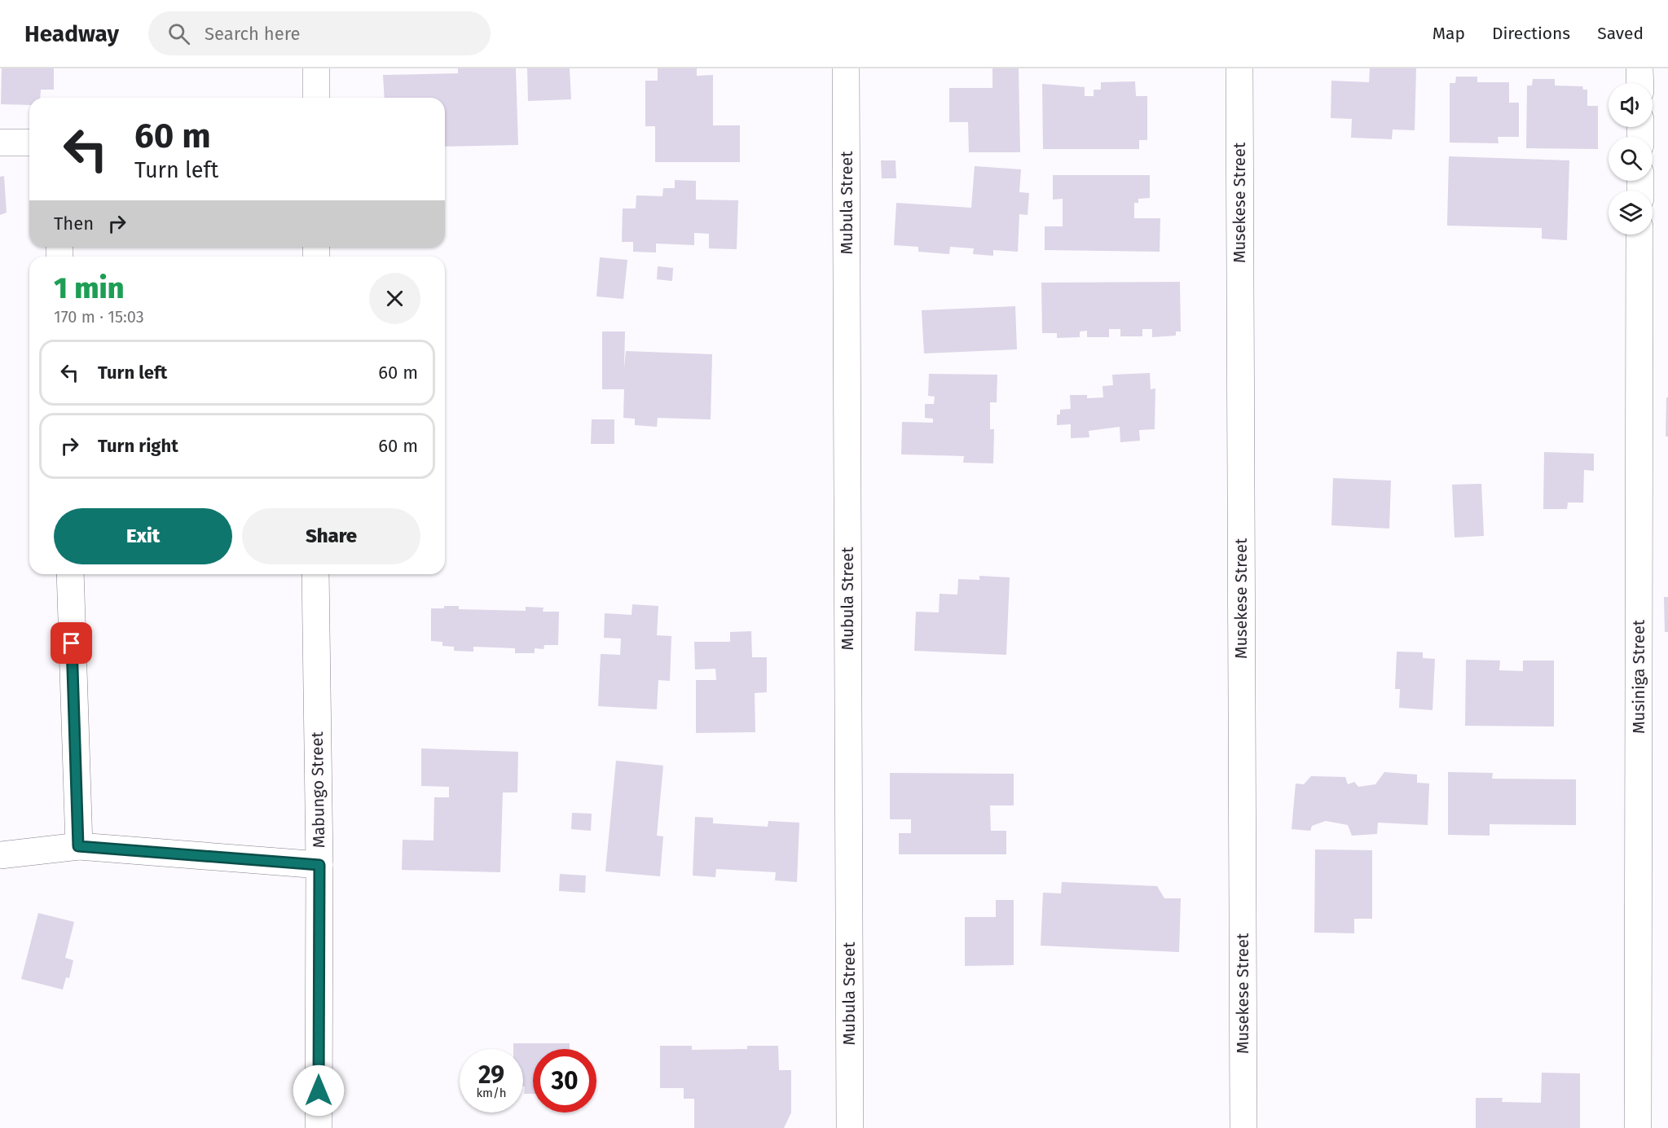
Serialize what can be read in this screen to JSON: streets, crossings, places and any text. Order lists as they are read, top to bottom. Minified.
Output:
{"streets":{"street":["Mubula Street","Musekese Street","Musiniga Street","Mabungo Street"]},"page":{"header":"Headway","search":"Search here","nav":["Map","Directions","Saved"],"turn":["60 m","Turn left"],"then":"Then","heading":["1 min","170 m · 15:03"],"list":[{"name":"Turn left","value":"60 m"},{"name":"Turn right","value":"60 m"}],"buttons":["Exit","Share"],"speed":"29 km/h","limit":"30"}}
